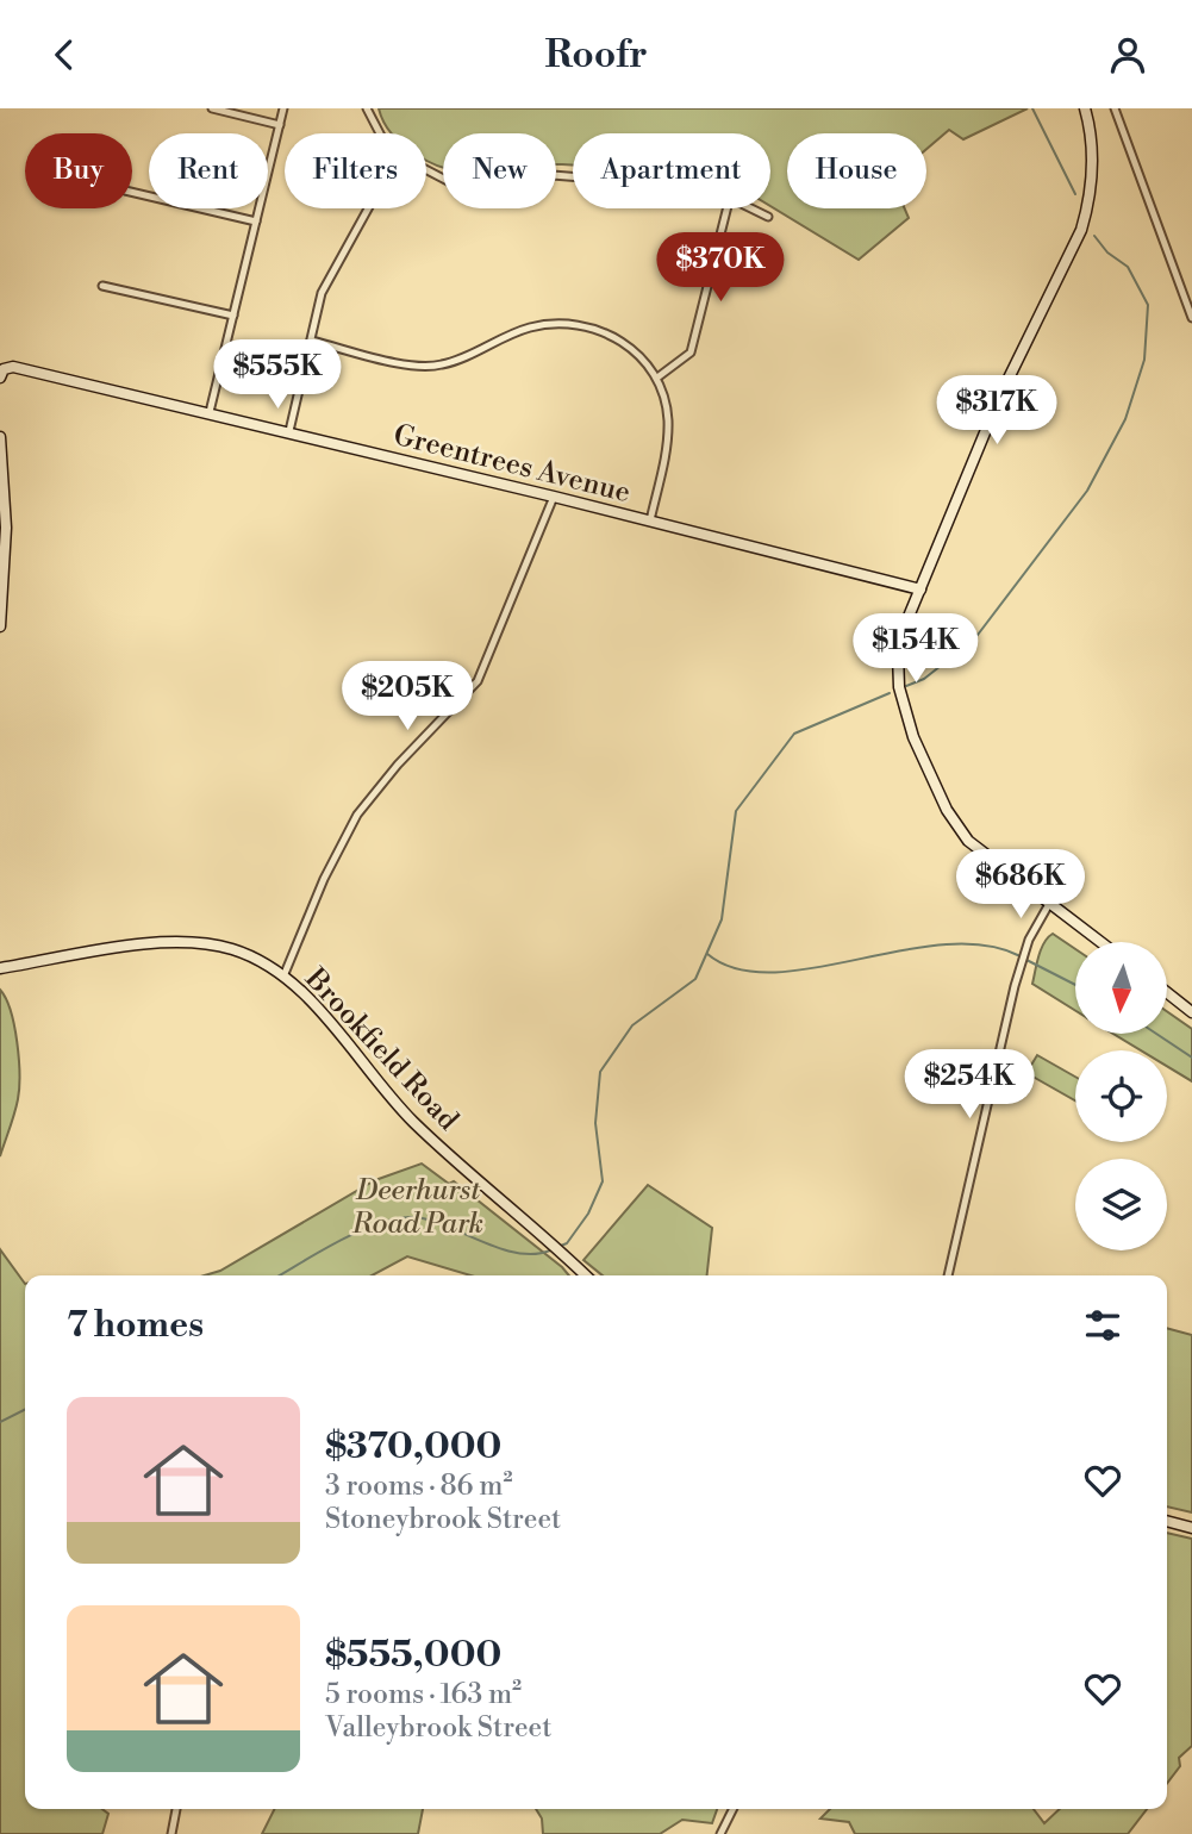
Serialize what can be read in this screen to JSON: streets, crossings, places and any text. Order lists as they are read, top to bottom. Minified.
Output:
{"streets":{"main road":["Greentrees Avenue","Brookfield Road"]},"parks":["Deerhurst Road Park"],"north":"bottom","page":{"header":"Roofr","chip":["Buy","Rent","Filters","New","Apartment","House"],"price":["$370K","$555K","$317K","$154K","$205K","$686K","$254K"],"heading":"7 homes","list":[{"name":"$370,000","note":"3 rooms · 86 m² · Stoneybrook Street"},{"name":"$555,000","note":"5 rooms · 163 m² · Valleybrook Street"}]}}
